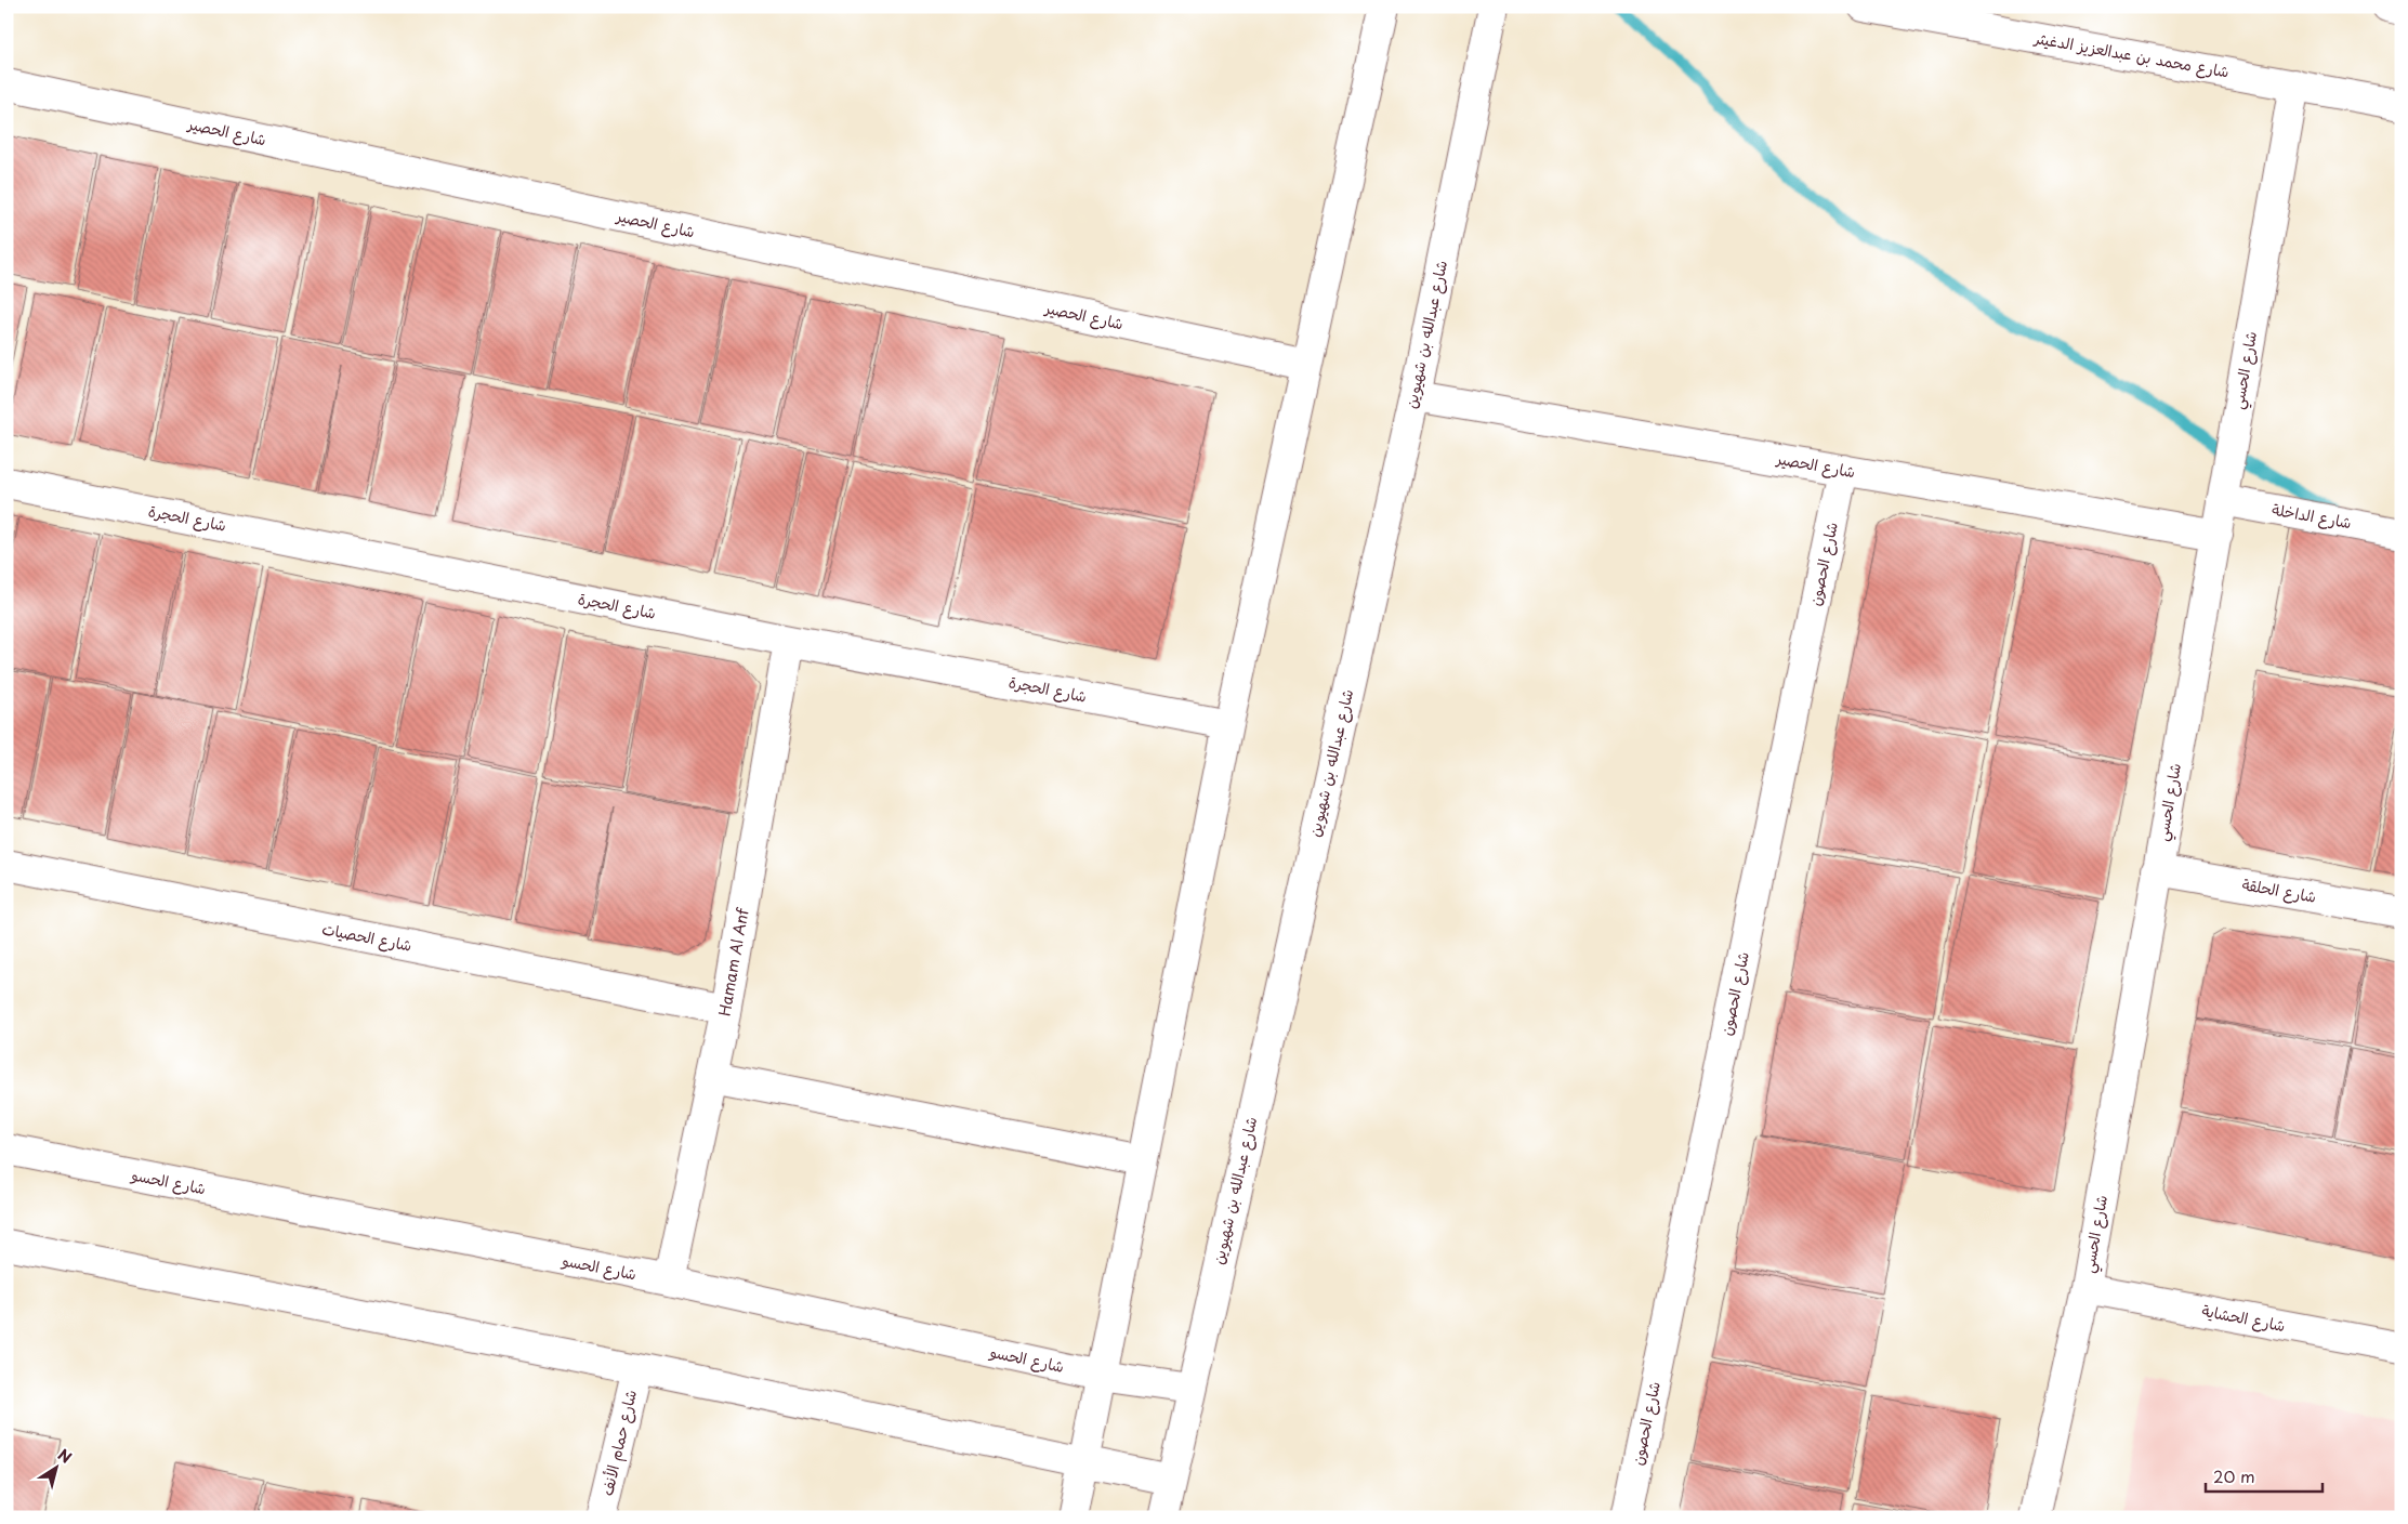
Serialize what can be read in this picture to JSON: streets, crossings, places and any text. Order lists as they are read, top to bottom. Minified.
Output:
{"streets":{"street":["شارع محمد بن عبدالعزيز الدغيثر","شارع الحصير","شارع عبدالله بن شهيوين","شارع الحسي","شارع الداخلة","شارع الحجرة","شارع الحصون","شارع الحلقة","شارع الحصيات","Hamam Al Anf","شارع الحسو","شارع الحشاية","شارع حمام الأنف"]},"crossings":[["شارع محمد بن عبدالعزيز الدغيثر","شارع الحسي"],["شارع الحصير","شارع عبدالله بن شهيوين"],["شارع الحصير","شارع الحسي"],["شارع الحصير","شارع الحصون"],["شارع عبدالله بن شهيوين","شارع الحسو"],["شارع الحسي","شارع الداخلة"],["شارع الحسي","شارع الحلقة"],["شارع الحسي","شارع الحشاية"],["شارع الحجرة","Hamam Al Anf"],["شارع الحصيات","Hamam Al Anf"],["Hamam Al Anf","شارع الحسو"]],"scale_bar":"20 m","north":"top right"}
